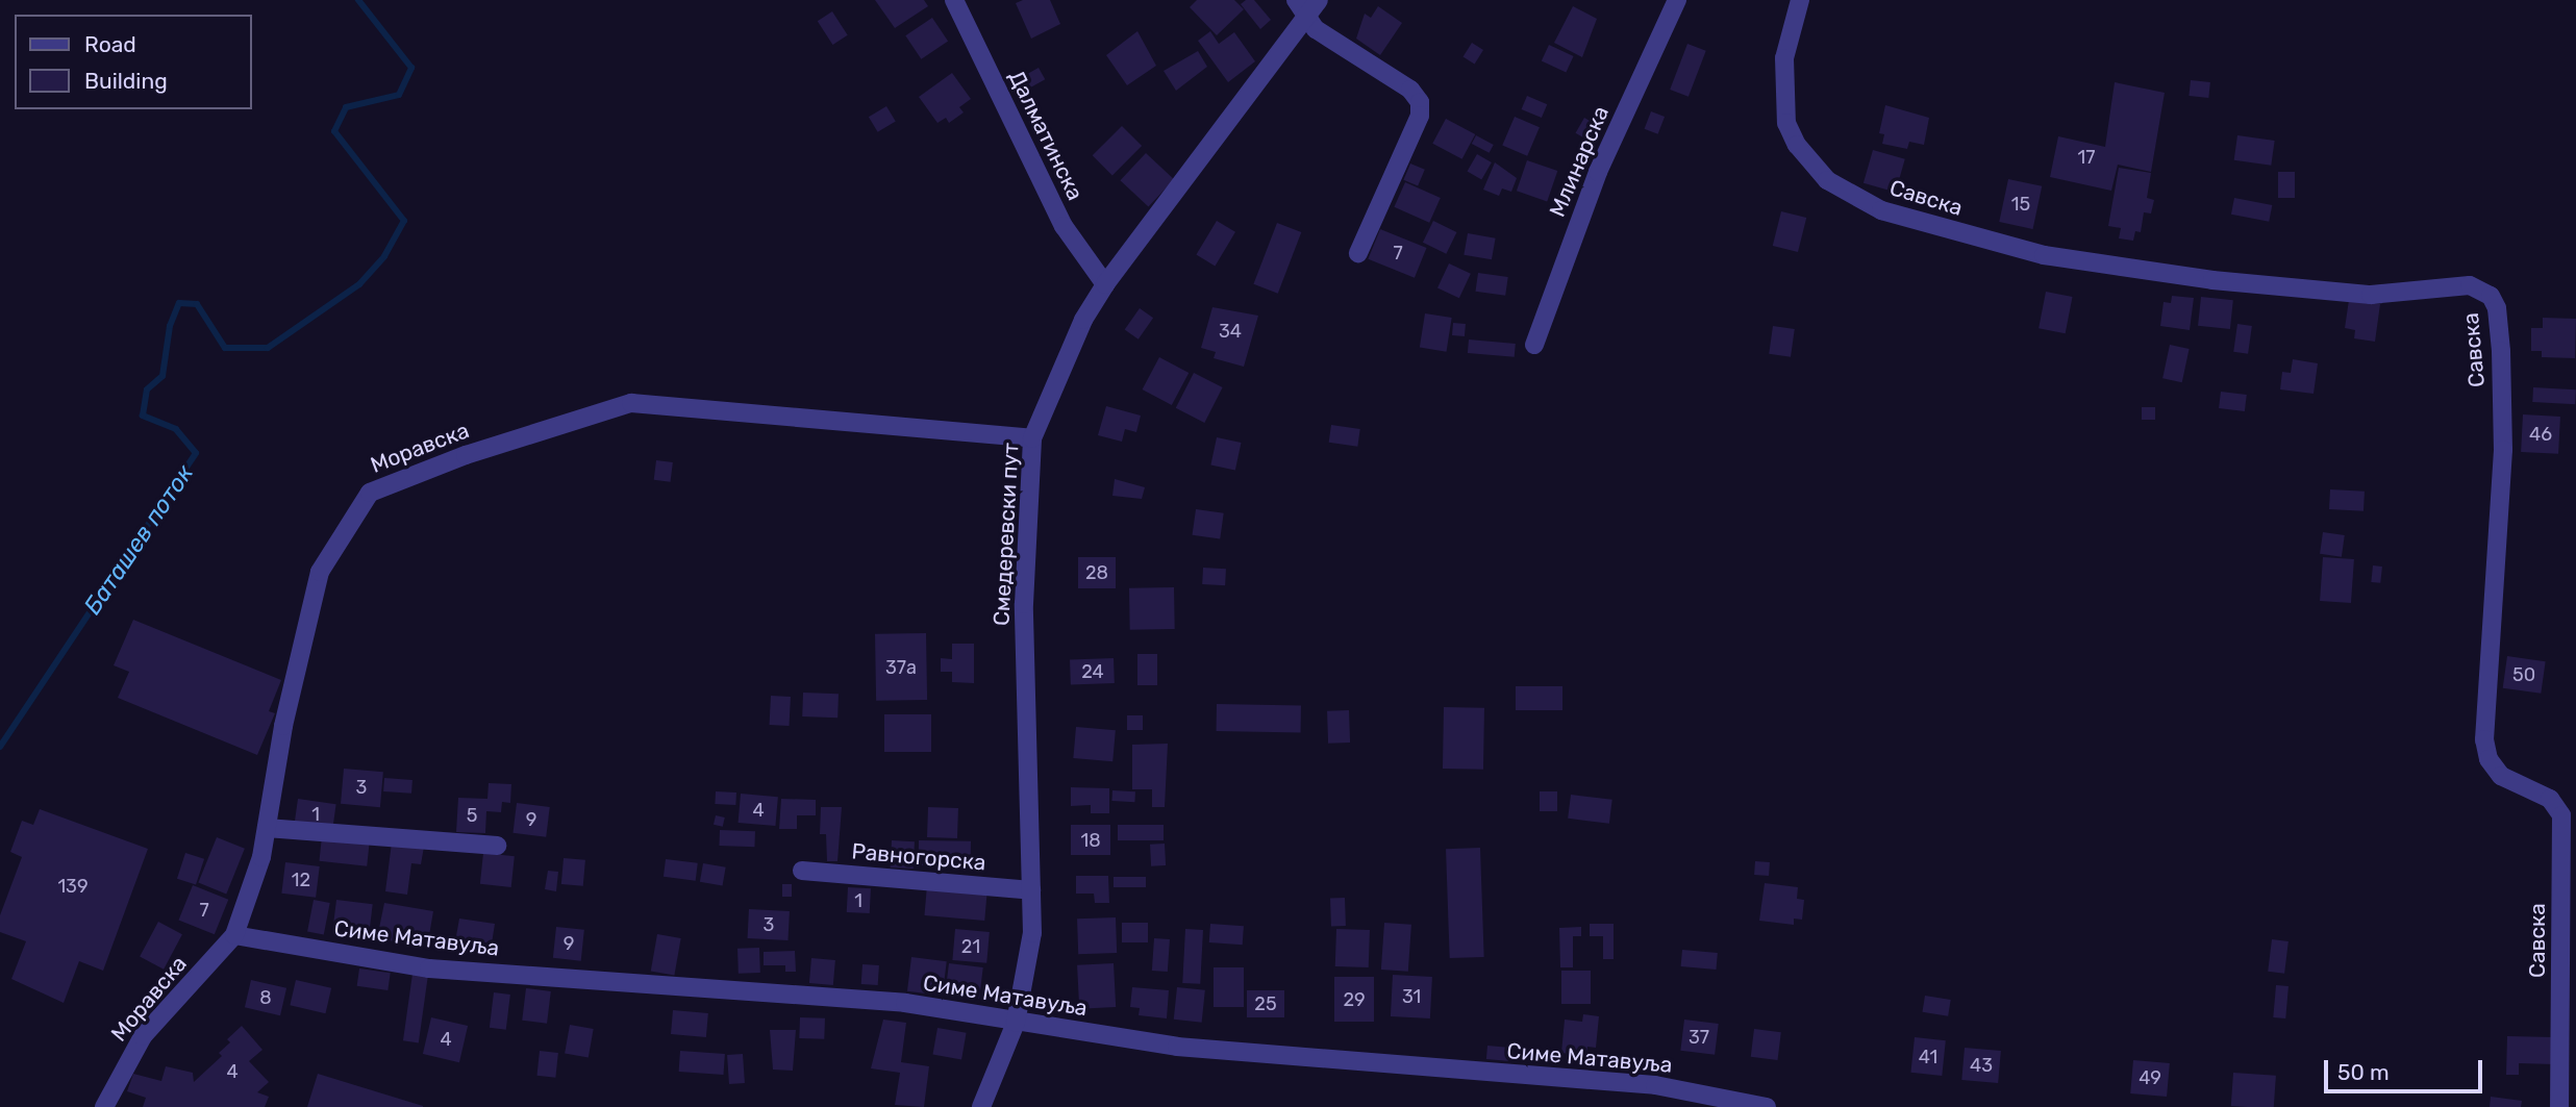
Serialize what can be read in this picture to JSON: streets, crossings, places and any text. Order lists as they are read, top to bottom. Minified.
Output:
{"streets":{"street":["Далматинска","Млинарска","Савска","Моравска","Смедеревски пут","Равногорска","Симе Матавуља"]},"crossings":[["Далматинска","Смедеревски пут"],["Моравска","Смедеревски пут"],["Моравска","Симе Матавуља"],["Смедеревски пут","Равногорска"],["Смедеревски пут","Симе Матавуља"]],"water":["Баташев поток"],"house_numbers":["17","15","7","34","46","28","37a","24","50","3","4","1","5","9","18","12","139","1","7","3","9","21","31","8","29","25","37","4","41","43","4","49"],"legend":["Road","Building"],"scale_bar":"50 m"}
